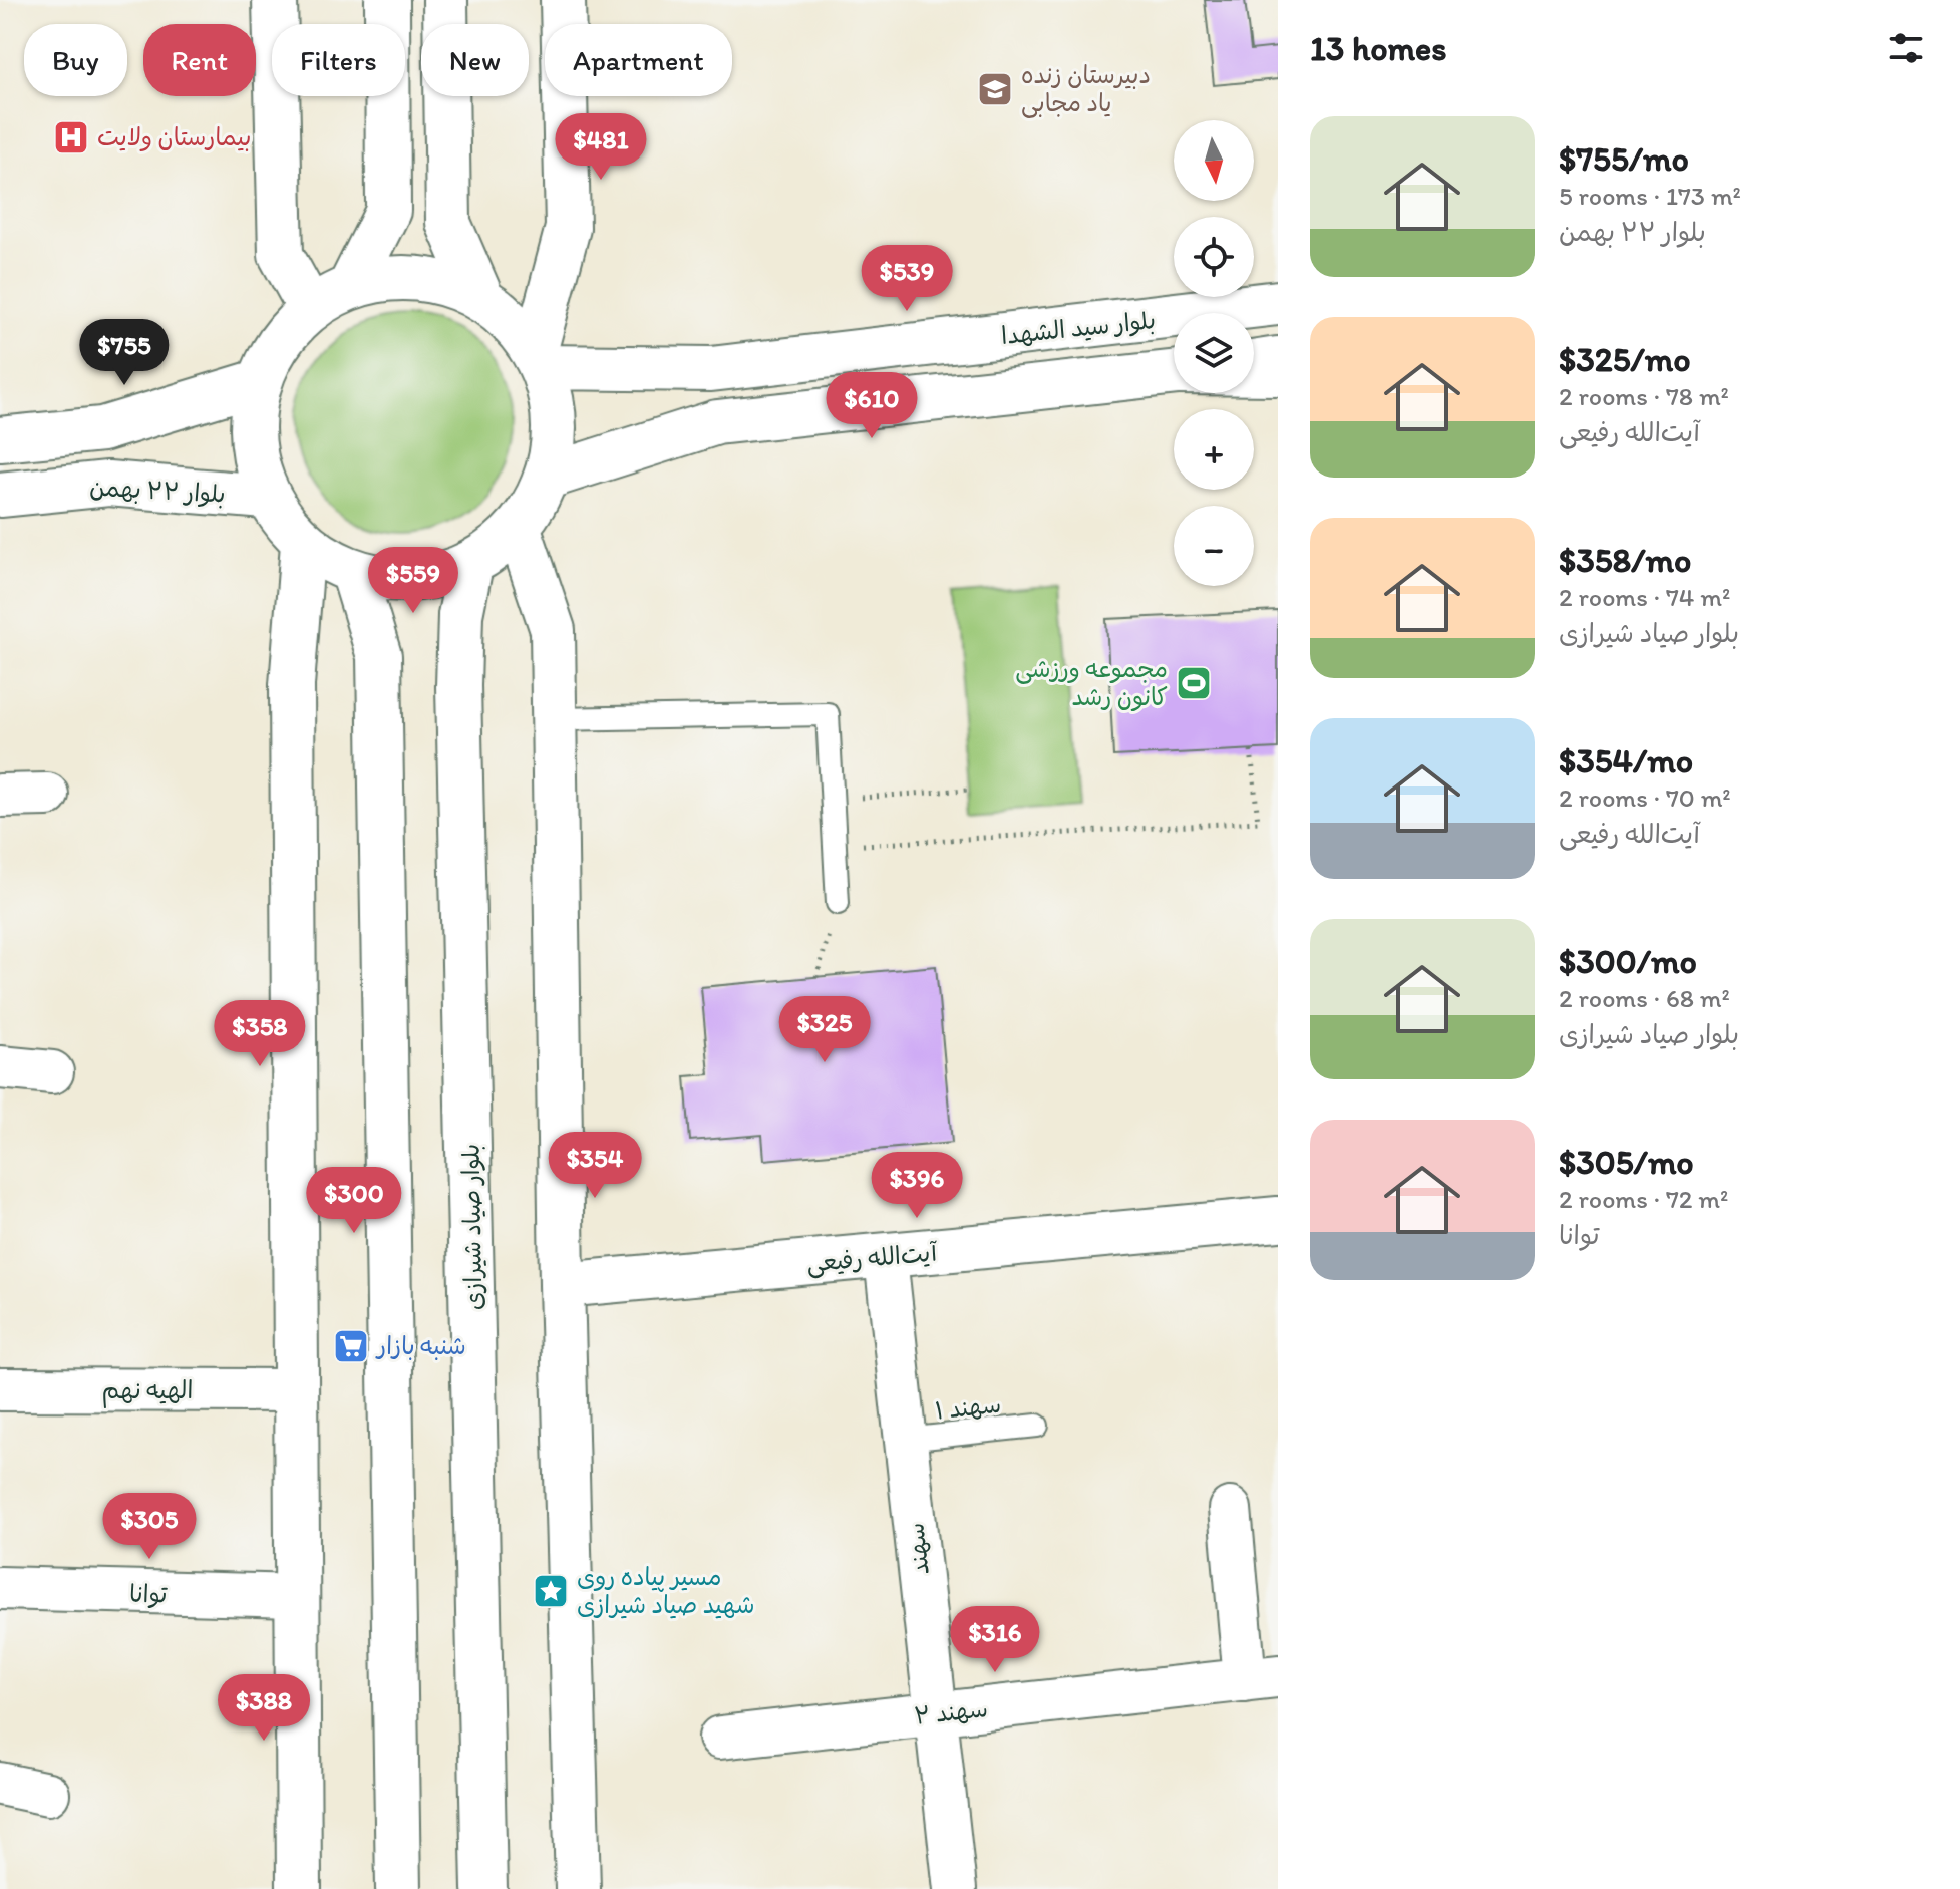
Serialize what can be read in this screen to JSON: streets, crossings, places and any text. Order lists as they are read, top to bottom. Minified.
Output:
{"streets":{"street":["بلوار سید الشهدا","بلوار ۲۲ بهمن","بلوار صیاد شیرازی","آیت‌الله رفیعی","الهیه نهم","سهند","توانا","سهند ۲"],"lane":["سهند ۱"]},"crossings":[["آیت‌الله رفیعی","سهند"],["سهند ۱","سهند"],["سهند","سهند ۲"]],"places":{"school or university":["دبیرستان زنده یاد مجابی"],"hospital":["بیمارستان ولایت"],"sports":["مجموعه ورزشی کانون رشد"],"supermarket":["شنبه بازار"],"place":["مسیر پیاده روی شهید صیاد شیرازی"]},"north":"bottom","page":{"heading":"13 homes","chip":["Buy","Rent","Filters","New","Apartment"],"list":[{"name":"$755/mo","note":"5 rooms · 173 m² · بلوار ۲۲ بهمن"},{"name":"$325/mo","note":"2 rooms · 78 m² · آیت‌الله رفیعی"},{"name":"$358/mo","note":"2 rooms · 74 m² · بلوار صیاد شیرازی"},{"name":"$354/mo","note":"2 rooms · 70 m² · آیت‌الله رفیعی"},{"name":"$300/mo","note":"2 rooms · 68 m² · بلوار صیاد شیرازی"},{"name":"$305/mo","note":"2 rooms · 72 m² · توانا"}],"price":["$481","$539","$755","$610","$559","$325","$358","$354","$396","$300","$305","$316","$388"],"map_buttons":["+","−"]}}
